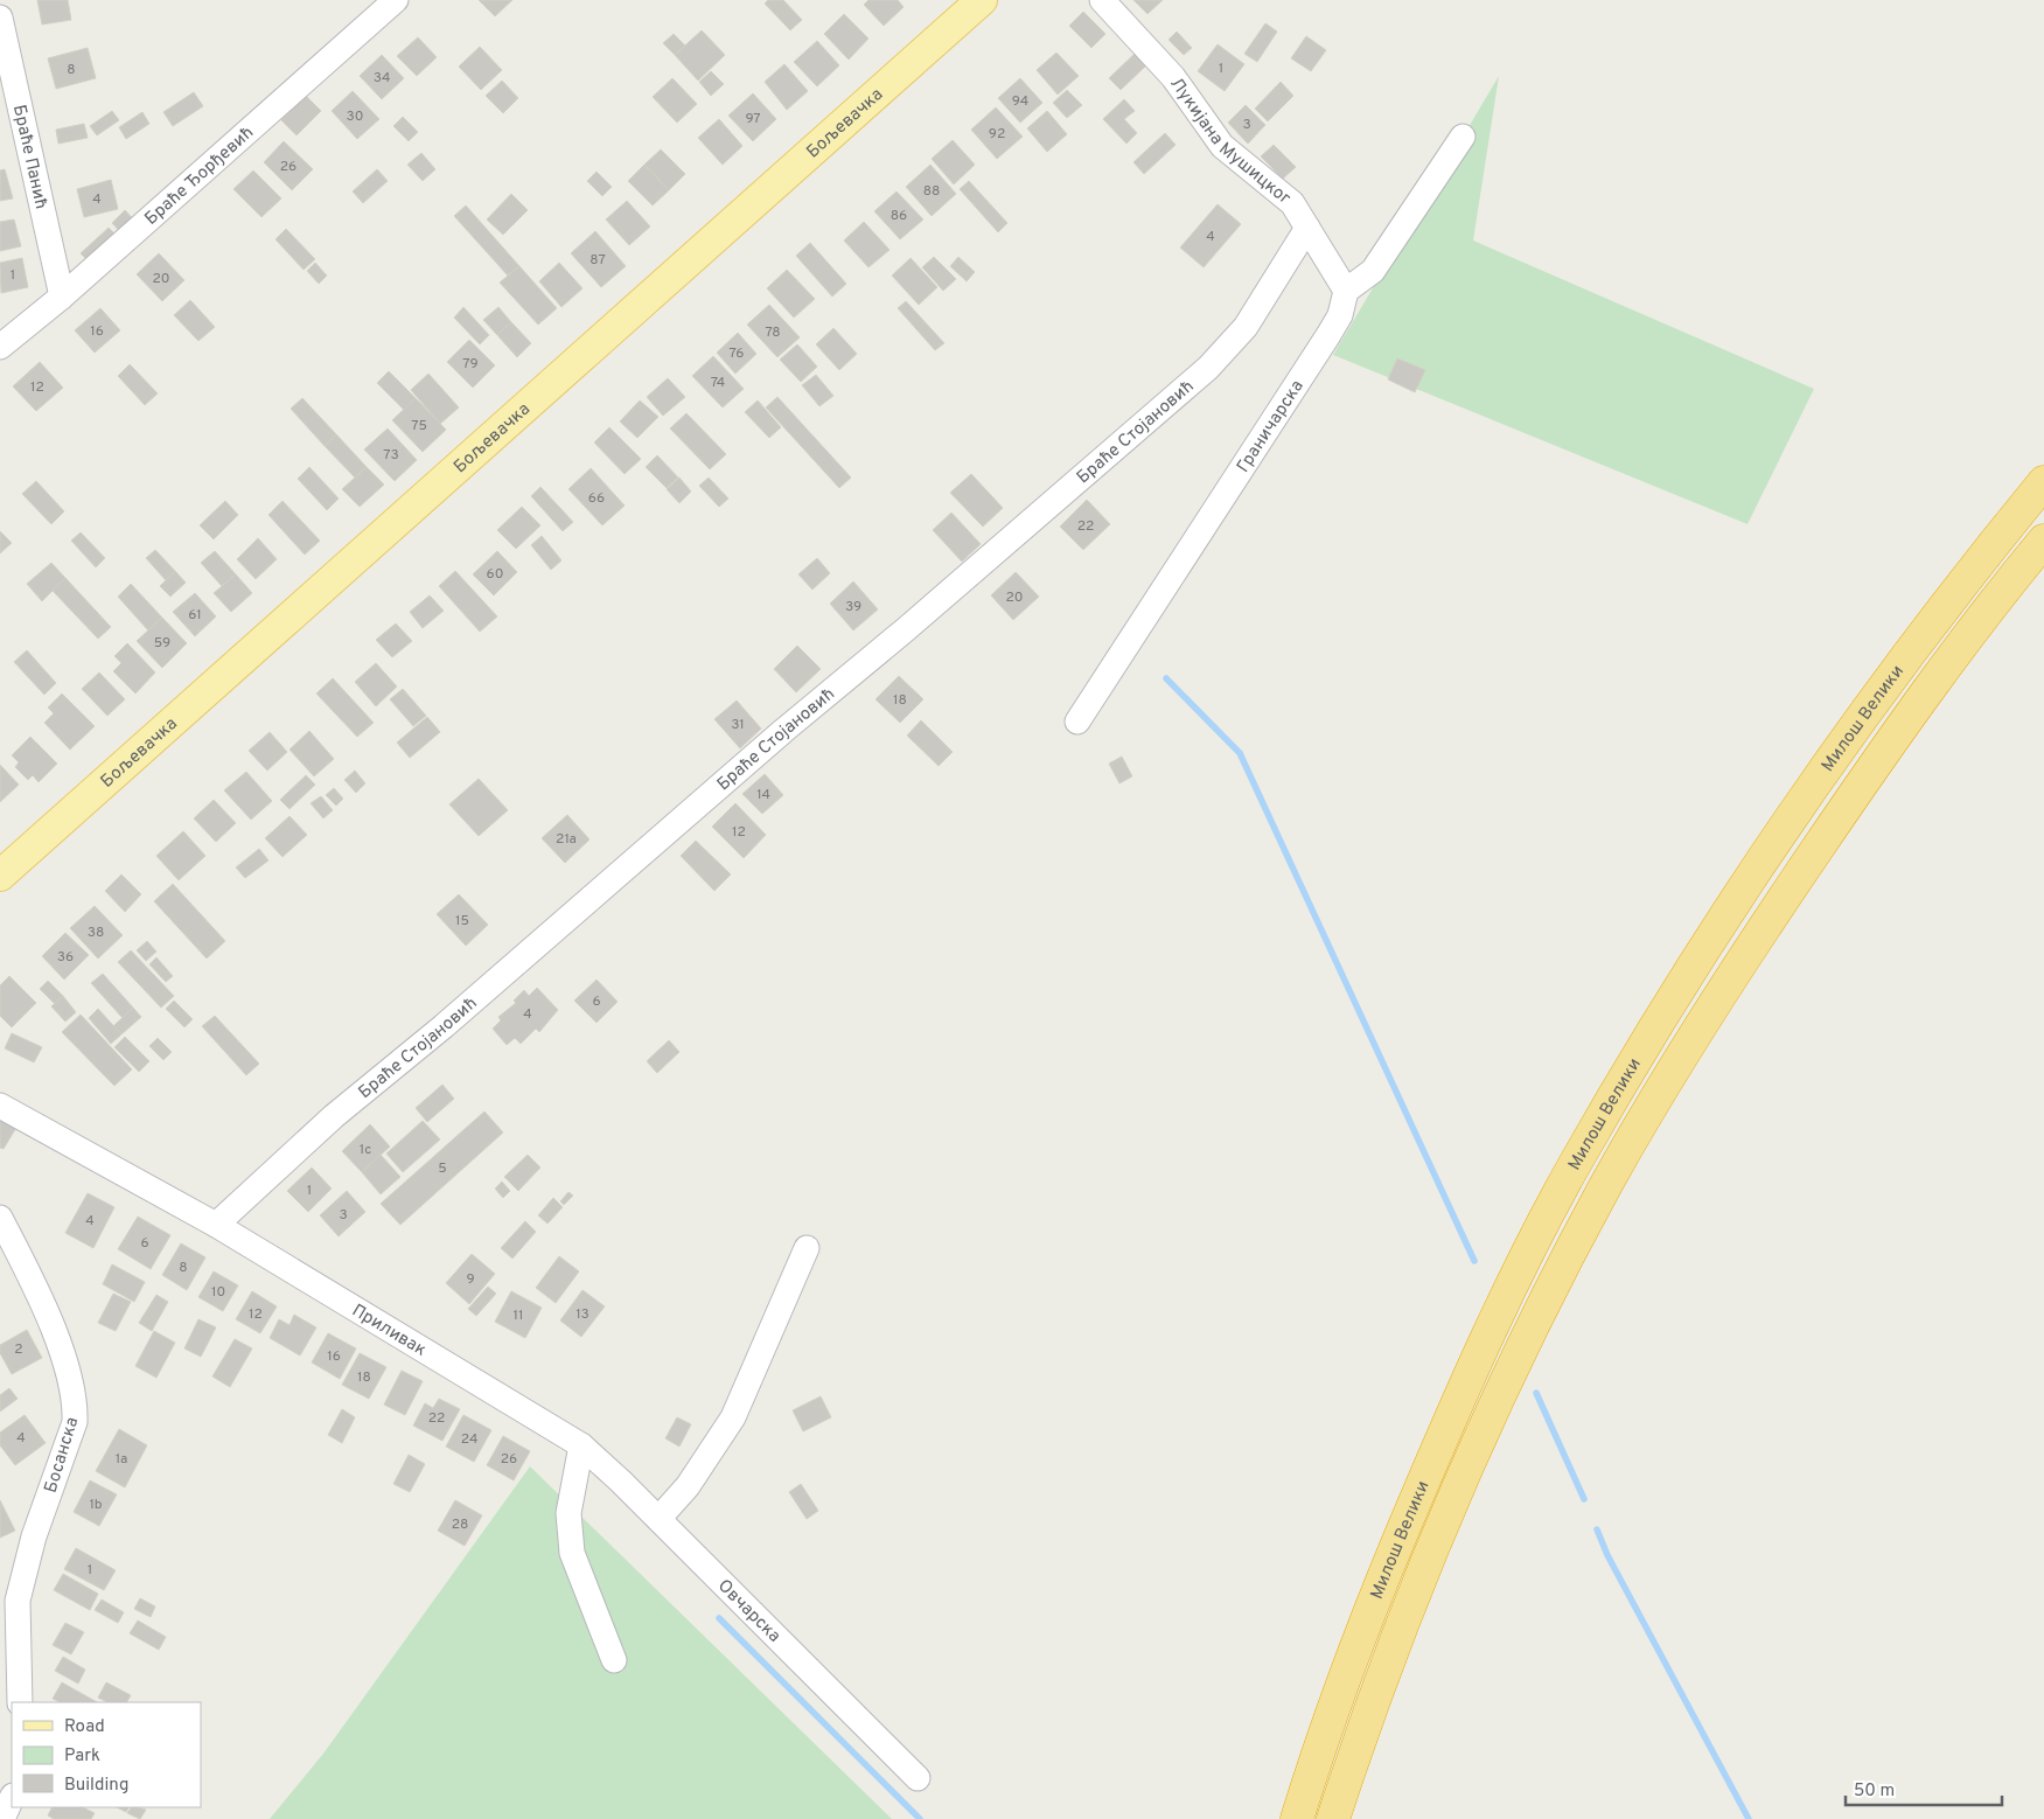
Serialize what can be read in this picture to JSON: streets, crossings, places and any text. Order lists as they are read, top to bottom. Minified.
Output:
{"streets":{"highway":["Милош Велики"],"main road":["Бољевачка"],"street":["Лукијана Мушицког","Браће Панић","Браће Ђорђевић","Граничарска","Браће Стојановић","Приливак","Босанска","Овчарска"]},"crossings":[["Лукијана Мушицког","Граничарска"],["Лукијана Мушицког","Браће Стојановић"],["Браће Панић","Браће Ђорђевић"],["Браће Стојановић","Приливак"],["Приливак","Овчарска"]],"house_numbers":["1","8","34","94","30","97","3","92","26","88","4","86","4","87","1","20","16","78","76","79","74","12","75","73","66","22","60","20","39","61","59","18","31","14","12","21a","15","38","36","6","4","1c","5","1","3","4","6","8","9","10","12","13","11","2","16","18","22","4","24","1a","26","1b","28","1"],"legend":["Road","Park","Building"],"scale_bar":"50 m"}
